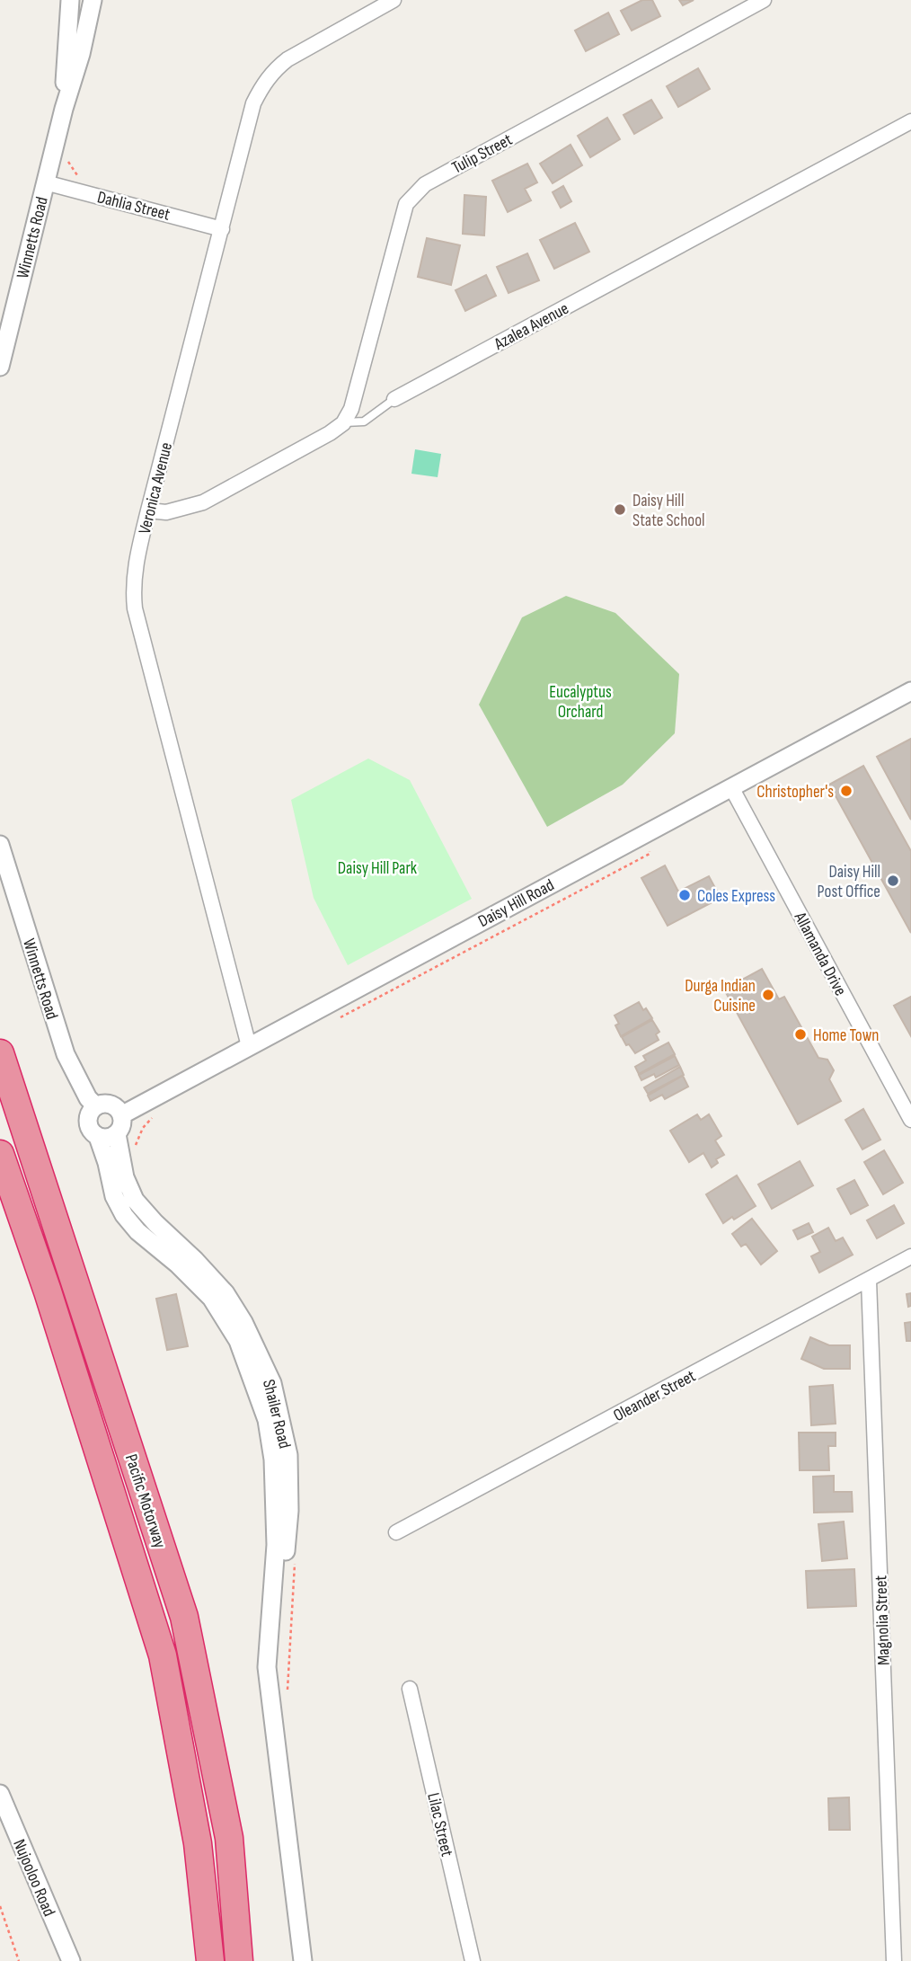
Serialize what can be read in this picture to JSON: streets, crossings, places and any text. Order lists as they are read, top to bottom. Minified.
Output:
{"streets":{"highway":["Pacific Motorway"],"street":["Tulip Street","Dahlia Street","Winnetts Road","Azalea Avenue","Veronica Avenue","Daisy Hill Road","Allamanda Drive","Oleander Street","Shailer Road","Magnolia Street","Lilac Street","Nujooloo Road"]},"crossings":[["Tulip Street","Azalea Avenue"],["Dahlia Street","Winnetts Road"],["Dahlia Street","Veronica Avenue"],["Winnetts Road","Daisy Hill Road"],["Winnetts Road","Shailer Road"],["Azalea Avenue","Veronica Avenue"],["Veronica Avenue","Daisy Hill Road"],["Daisy Hill Road","Allamanda Drive"],["Daisy Hill Road","Shailer Road"],["Oleander Street","Magnolia Street"]],"parks":["Eucalyptus Orchard","Daisy Hill Park"],"places":["Daisy Hill State School","Christopher's","Daisy Hill Post Office","Coles Express","Durga Indian Cuisine","Home Town"]}
